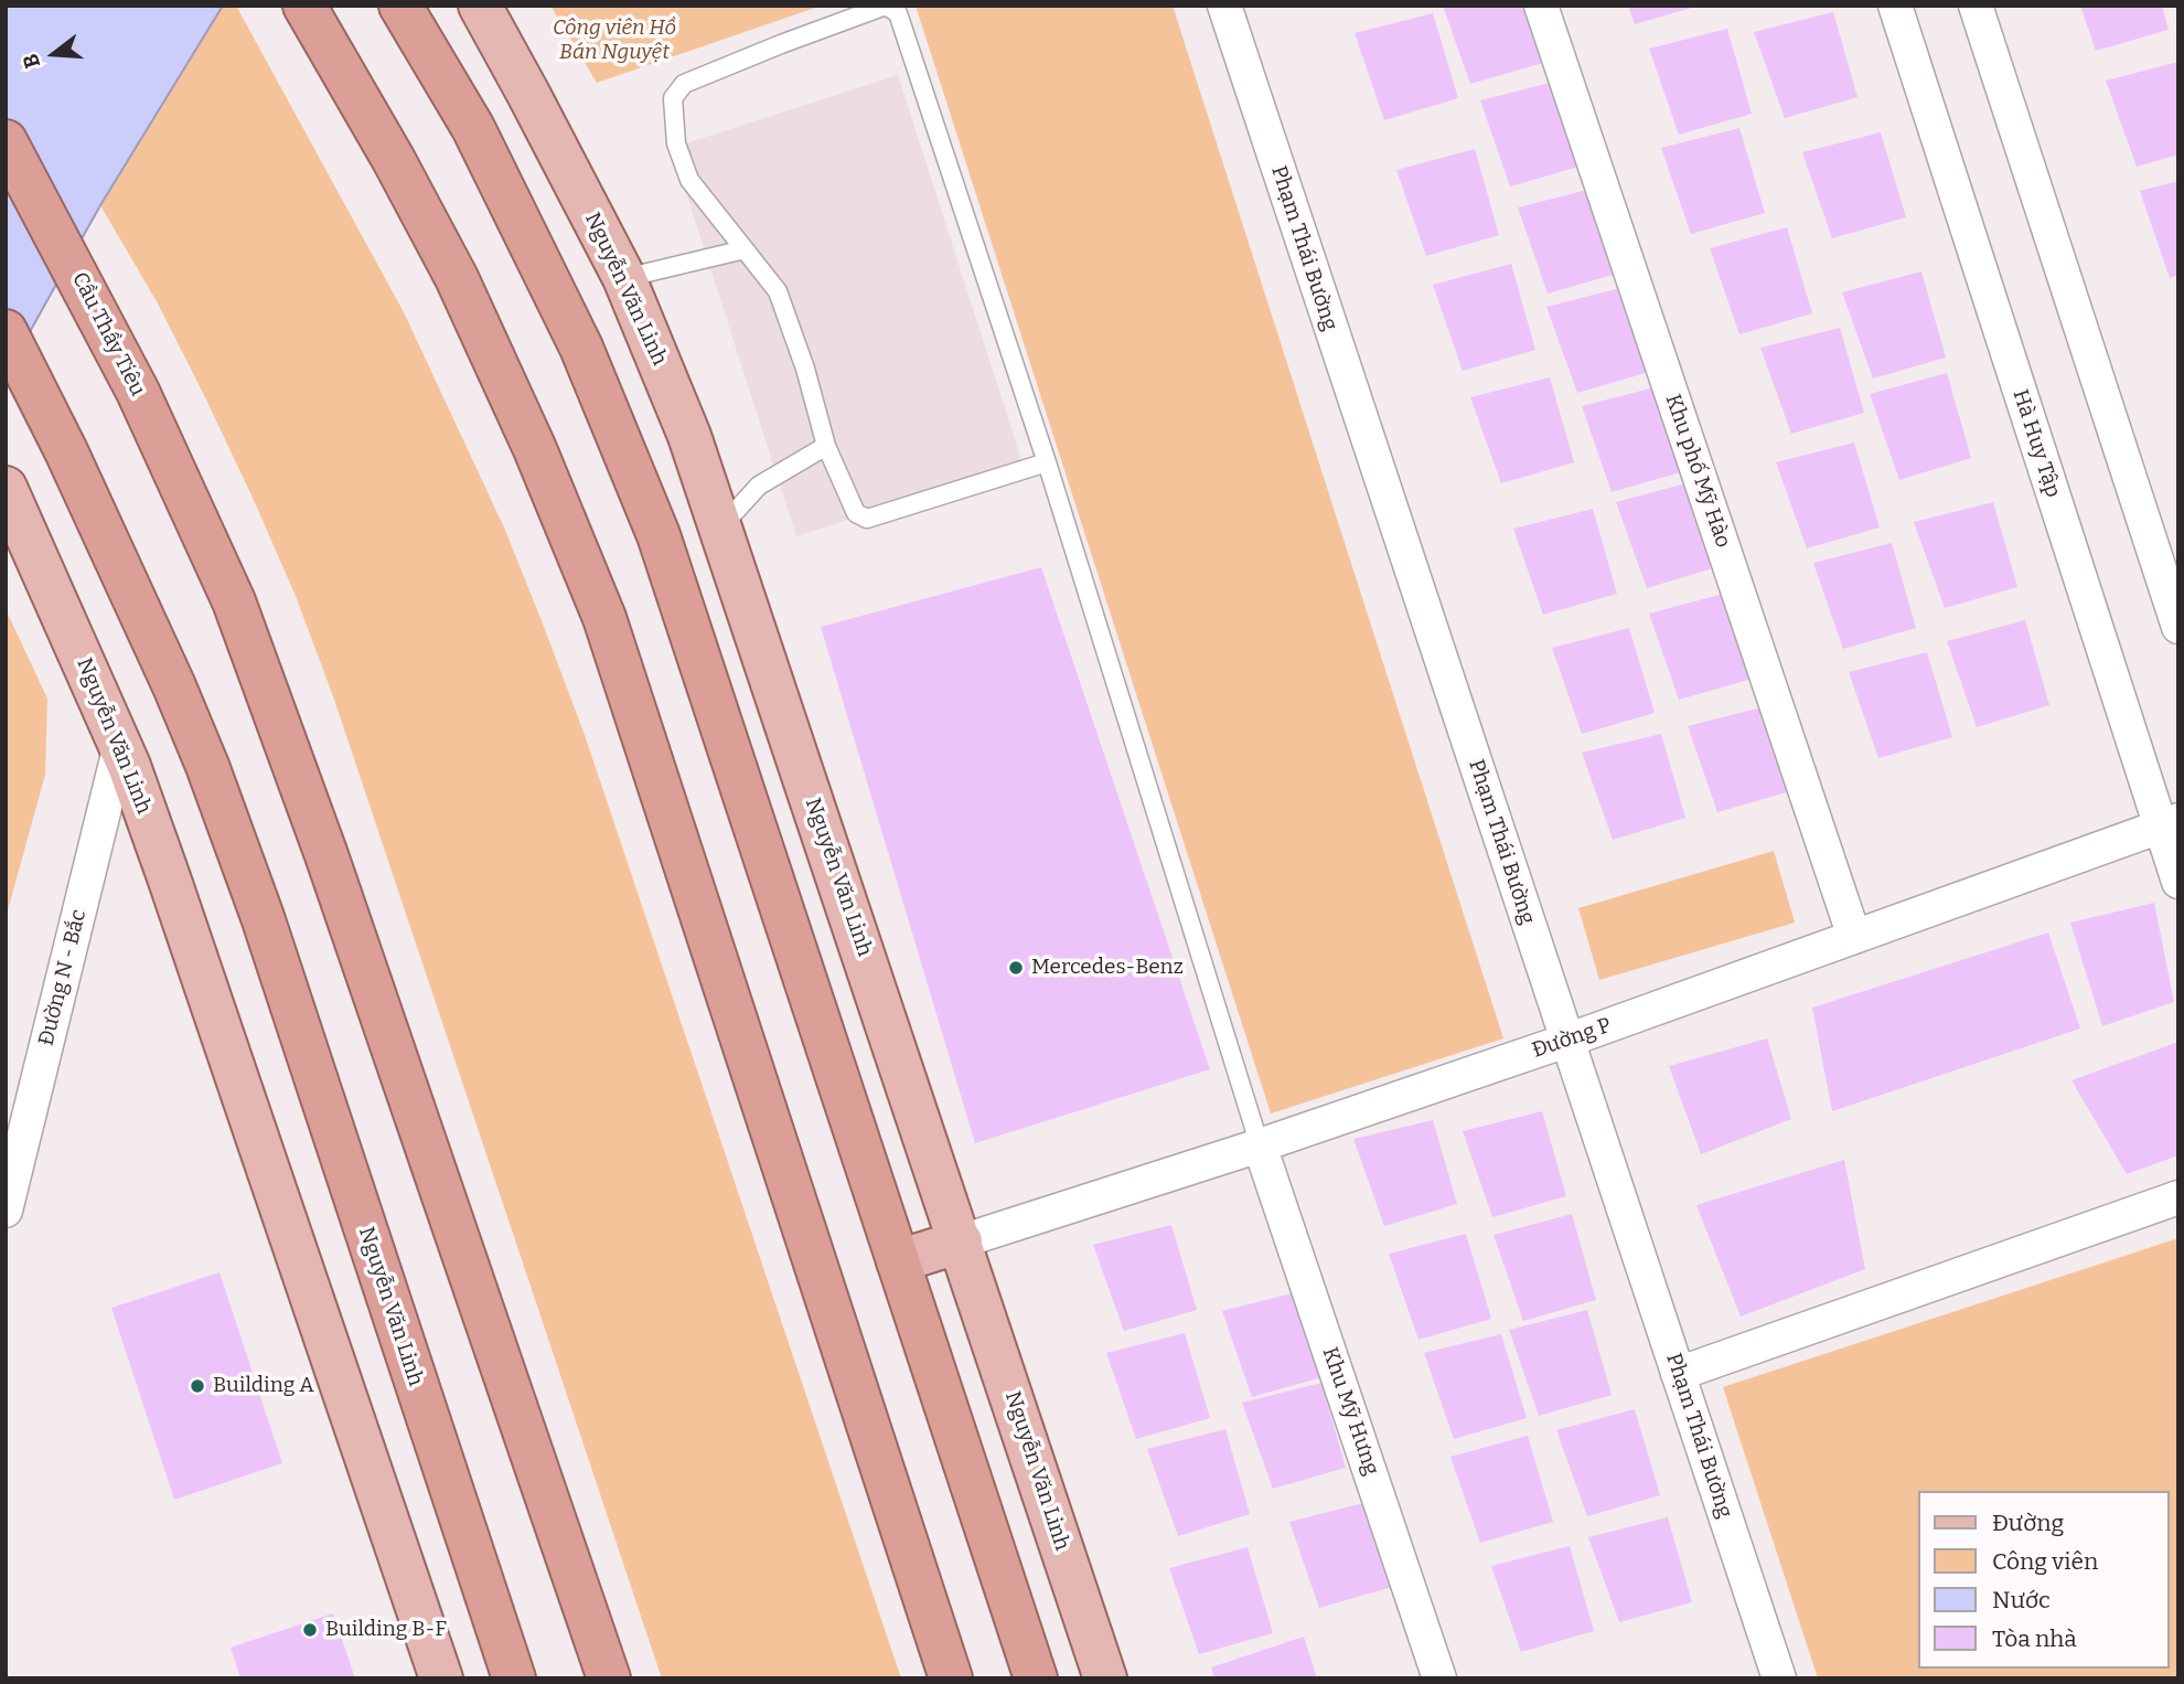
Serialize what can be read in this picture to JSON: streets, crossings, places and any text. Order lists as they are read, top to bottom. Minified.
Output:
{"streets":{"highway":["Nguyễn Văn Linh","Cầu Thầy Tiêu"],"street":["Phạm Thái Bường","Hà Huy Tập","Khu phố Mỹ Hào","Đường N - Bắc","Đường P","Khu Mỹ Hưng"]},"crossings":[["Phạm Thái Bường","Đường P"],["Nguyễn Văn Linh","Đường N - Bắc"],["Nguyễn Văn Linh","Đường P"],["Hà Huy Tập","Đường P"],["Khu phố Mỹ Hào","Đường P"],["Đường P","Khu Mỹ Hưng"]],"parks":["Công viên Hồ Bán Nguyệt"],"places":["Mercedes-Benz","Building A","Building B-F"],"legend":["Đường","Công viên","Nước","Tòa nhà"],"north":"left"}
